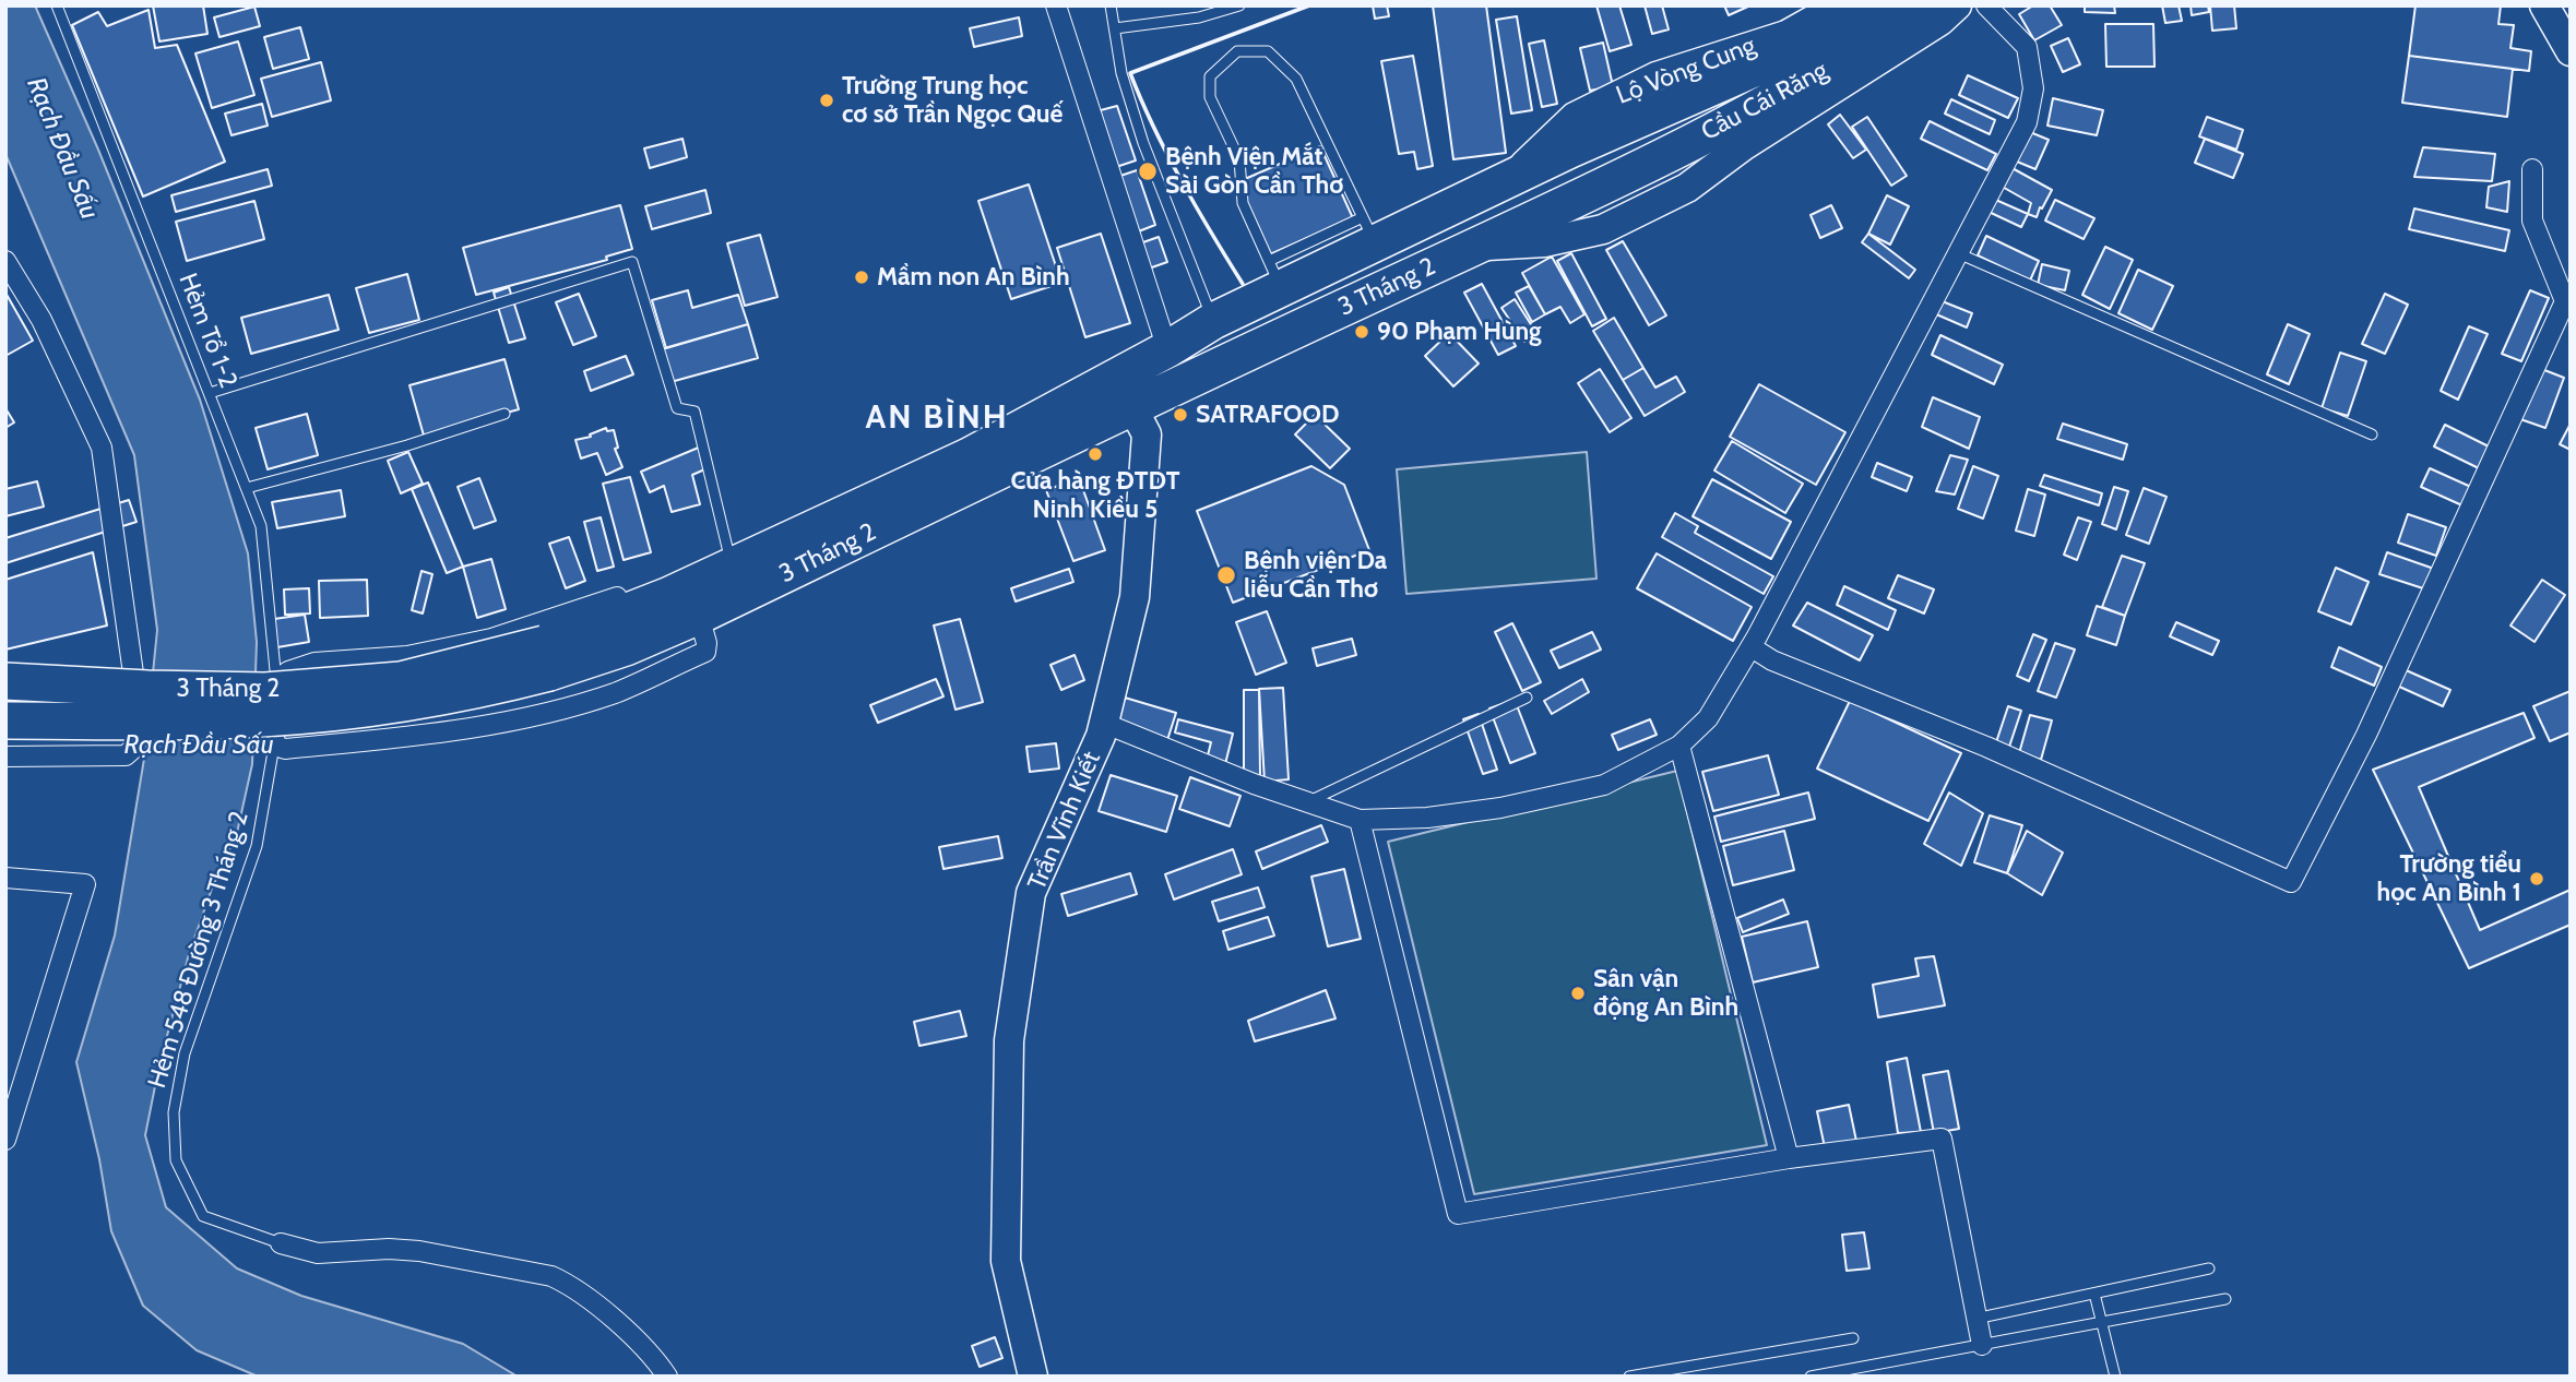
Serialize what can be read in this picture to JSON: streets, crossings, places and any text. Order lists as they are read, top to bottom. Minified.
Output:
{"streets":{"highway":["Cầu Cái Răng","3 Tháng 2"],"street":["Lộ Vòng Cung","Trần Vĩnh Kiết"],"lane":["Hẻm Tổ 1-2","Hẻm 548 Đường 3 Tháng 2"]},"crossings":[["Lộ Vòng Cung","3 Tháng 2"],["Cầu Cái Răng","3 Tháng 2"],["3 Tháng 2","Trần Vĩnh Kiết"]],"districts":["AN BÌNH"],"water":["Rạch Đầu Sấu"],"places":["Trường Trung học cơ sở Trần Ngọc Quế","Bệnh Viện Mắt Sài Gòn Cần Thơ","Mầm non An Bình","90 Phạm Hùng","SATRAFOOD","Cửa hàng ĐTDT Ninh Kiều 5","Bệnh viện Da liễu Cần Thơ","Trường tiểu học An Bình 1","Sân vận động An Bình"]}
